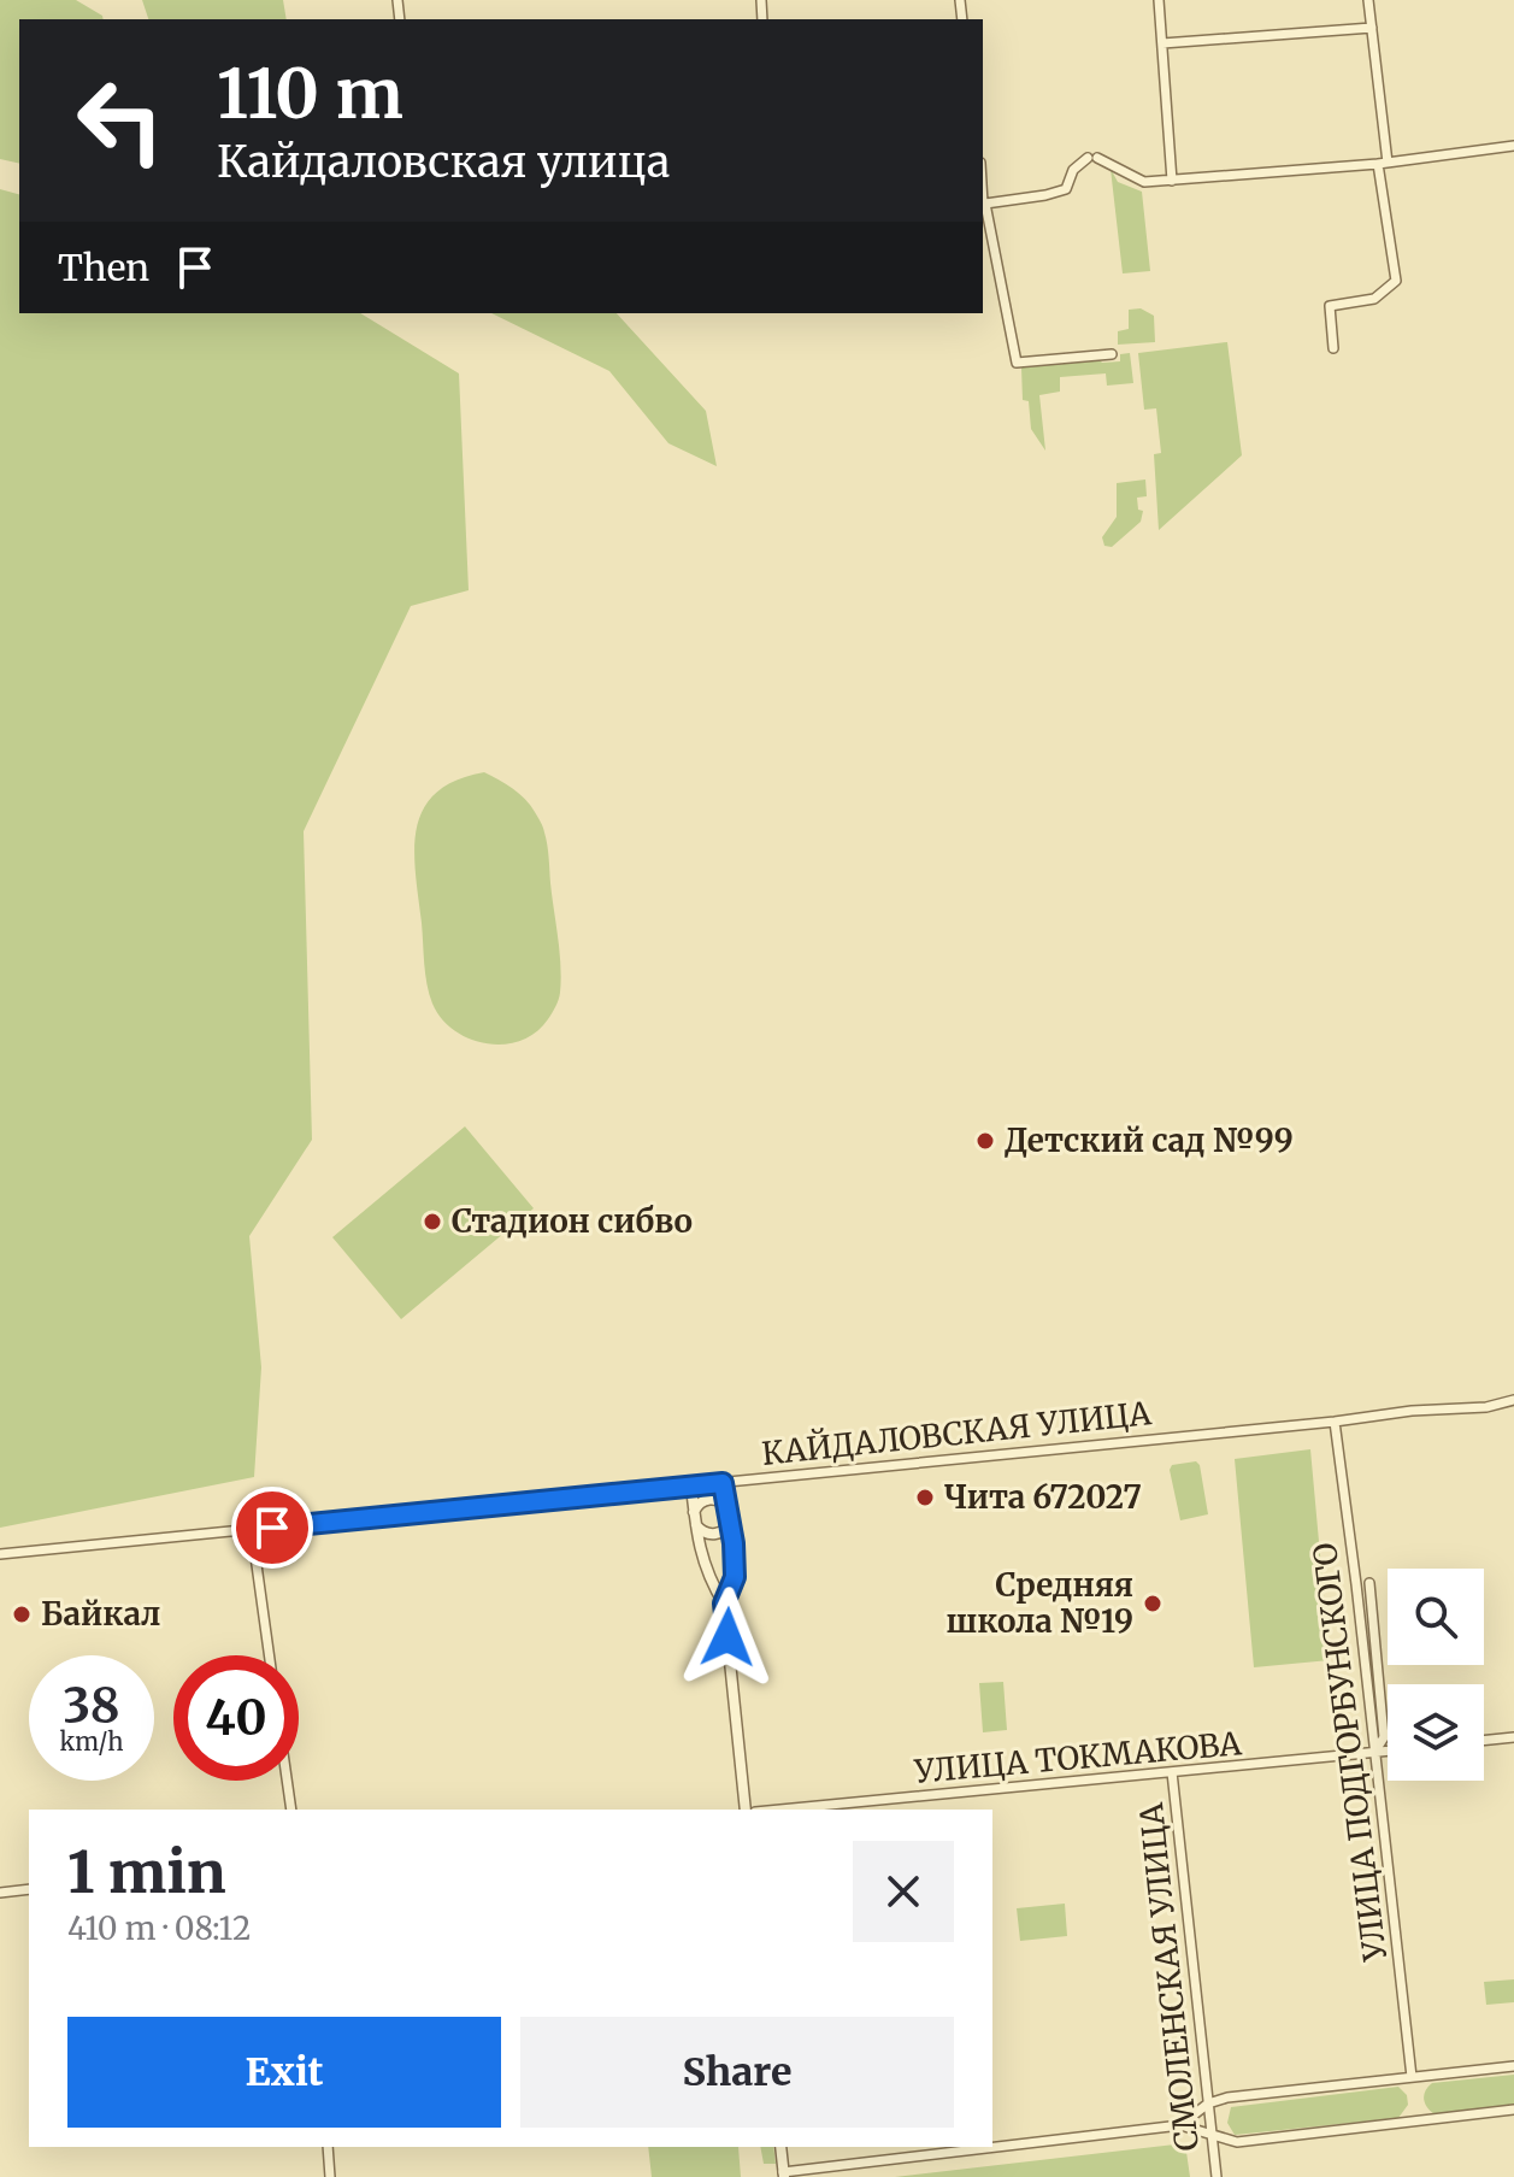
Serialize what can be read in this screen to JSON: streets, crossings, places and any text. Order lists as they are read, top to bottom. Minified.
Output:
{"streets":{"street":["КАЙДАЛОВСКАЯ УЛИЦА","УЛИЦА ПОДГОРБУНСКОГО","УЛИЦА ТОКМАКОВА","СМОЛЕНСКАЯ УЛИЦА"]},"crossings":[["КАЙДАЛОВСКАЯ УЛИЦА","УЛИЦА ПОДГОРБУНСКОГО"],["УЛИЦА ПОДГОРБУНСКОГО","УЛИЦА ТОКМАКОВА"],["УЛИЦА ТОКМАКОВА","СМОЛЕНСКАЯ УЛИЦА"]],"places":["Детский сад №99","Стадион сибво","Чита 672027","Средняя школа №19","Байкал"],"page":{"turn":["110 m","Кайдаловская улица"],"then":"Then","speed":"38 km/h","limit":"40","heading":["1 min","410 m · 08:12"],"buttons":["Exit","Share"]}}
